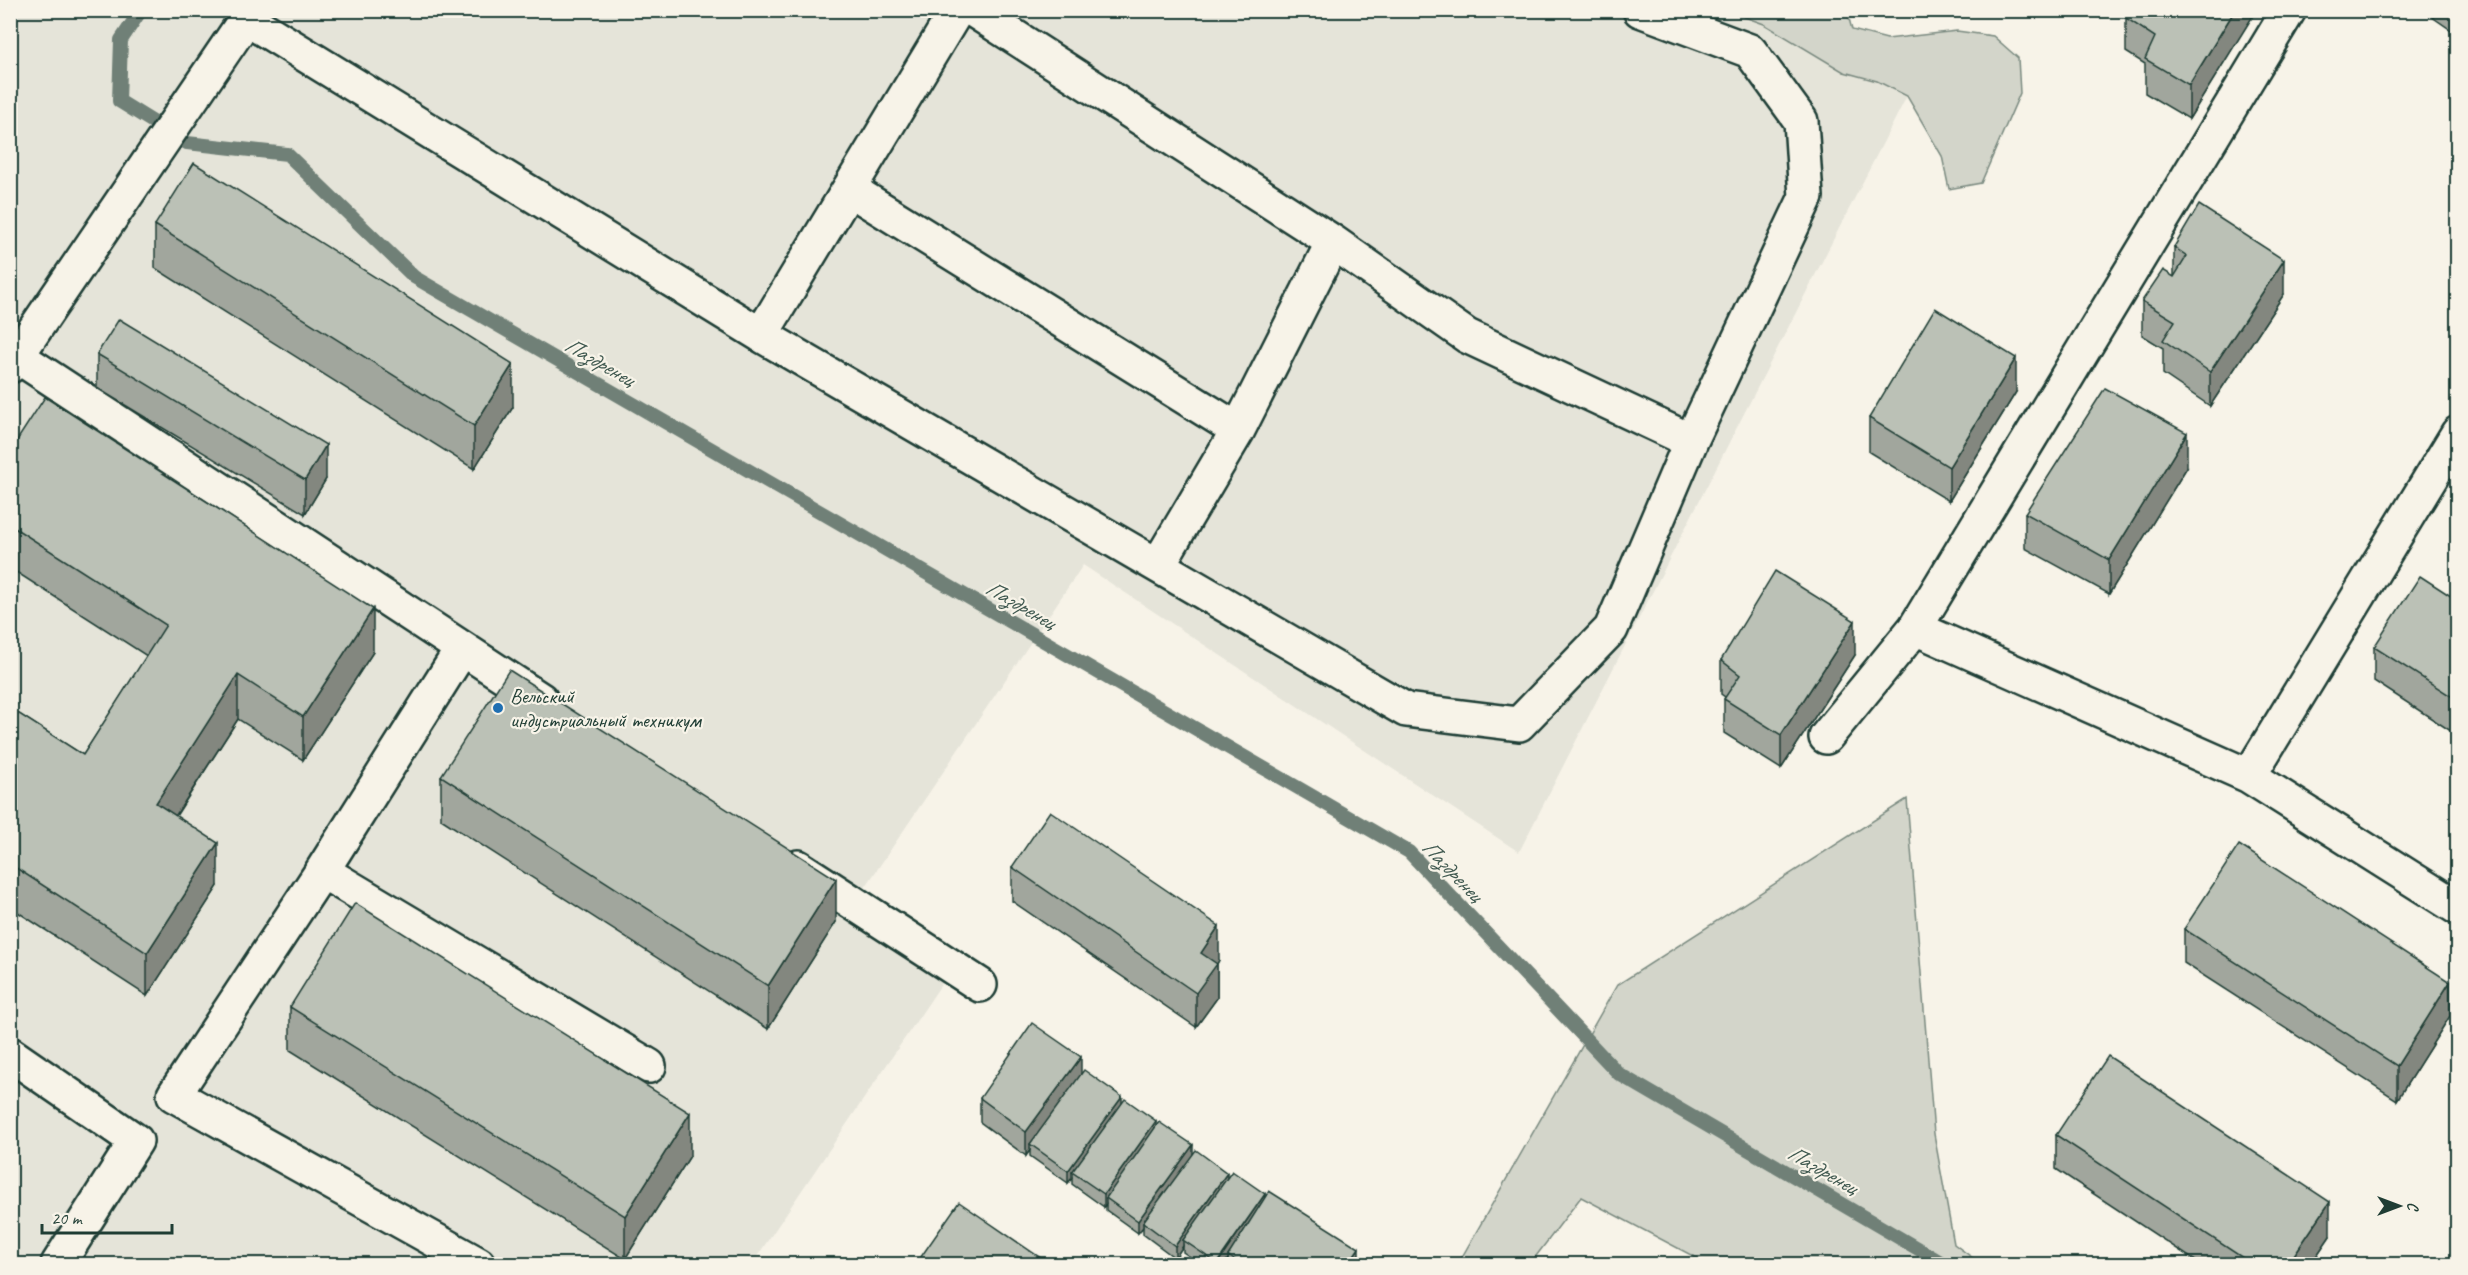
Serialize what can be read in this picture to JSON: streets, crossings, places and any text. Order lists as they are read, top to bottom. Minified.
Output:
{"water":["Паздренец"],"places":["Вельский индустриальный техникум"],"scale_bar":"20 m","north":"right"}
